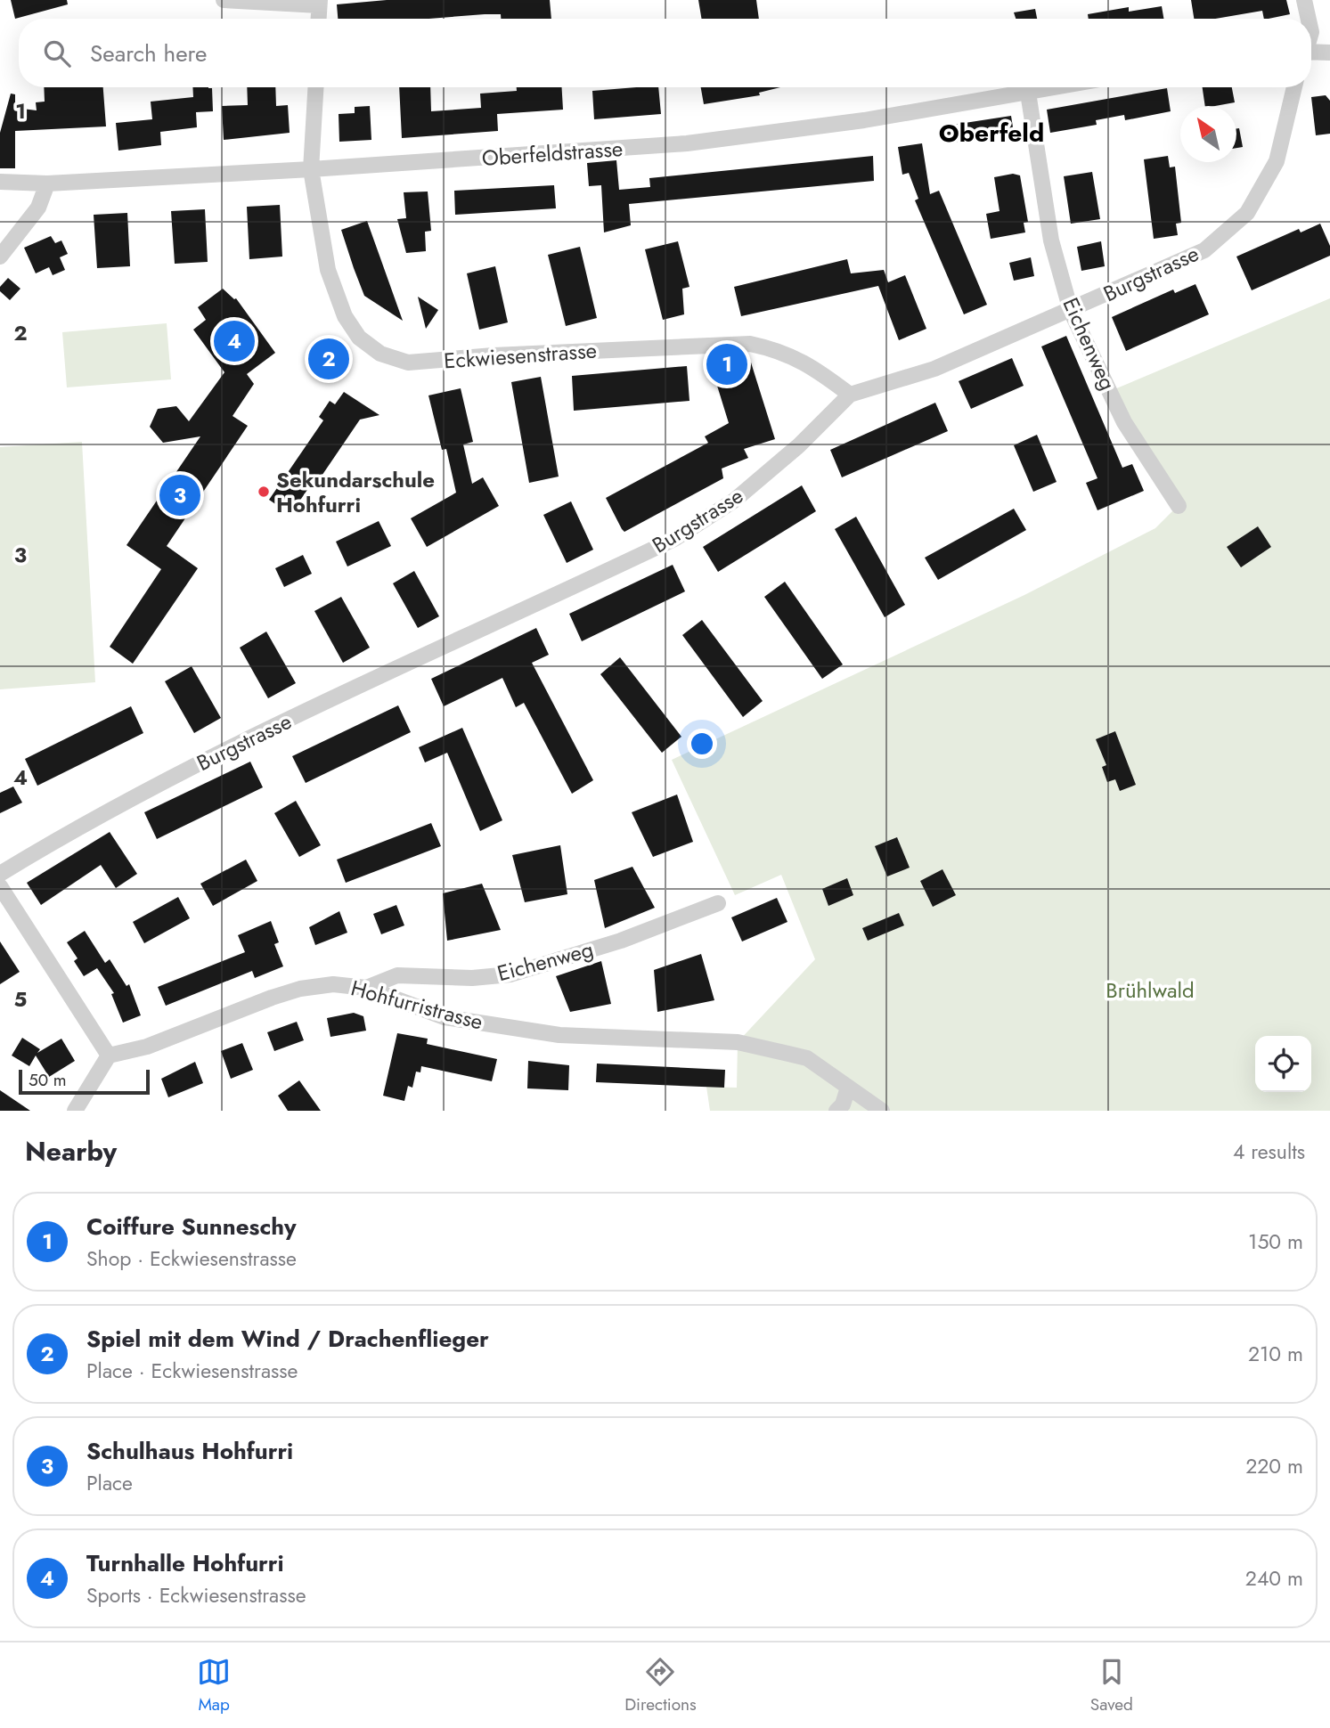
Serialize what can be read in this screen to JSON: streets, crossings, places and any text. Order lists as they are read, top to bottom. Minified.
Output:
{"streets":{"street":["Oberfeldstrasse","Burgstrasse","Eichenweg","Eckwiesenstrasse","Hohfurristrasse"]},"crossings":[["Oberfeldstrasse","Eichenweg"],["Oberfeldstrasse","Eckwiesenstrasse"],["Burgstrasse","Eichenweg"],["Burgstrasse","Eckwiesenstrasse"],["Eichenweg","Hohfurristrasse"]],"districts":["Oberfeld"],"parks":["Brühlwald"],"places":["Sekundarschule Hohfurri"],"scale_bar":"50 m","north":"top left","page":{"search":"Search here","pins":["4","2","1","3"],"scale":"50 m","heading":["Nearby","4 results"],"list":[{"mark":"1","name":"Coiffure Sunneschy","note":"Shop · Eckwiesenstrasse","value":"150 m"},{"mark":"2","name":"Spiel mit dem Wind / Drachenflieger","note":"Place · Eckwiesenstrasse","value":"210 m"},{"mark":"3","name":"Schulhaus Hohfurri","note":"Place","value":"220 m"},{"mark":"4","name":"Turnhalle Hohfurri","note":"Sports · Eckwiesenstrasse","value":"240 m"}],"nav":["Map","Directions","Saved"]},"grid":{"rows":["1","2","3","4","5"]}}
